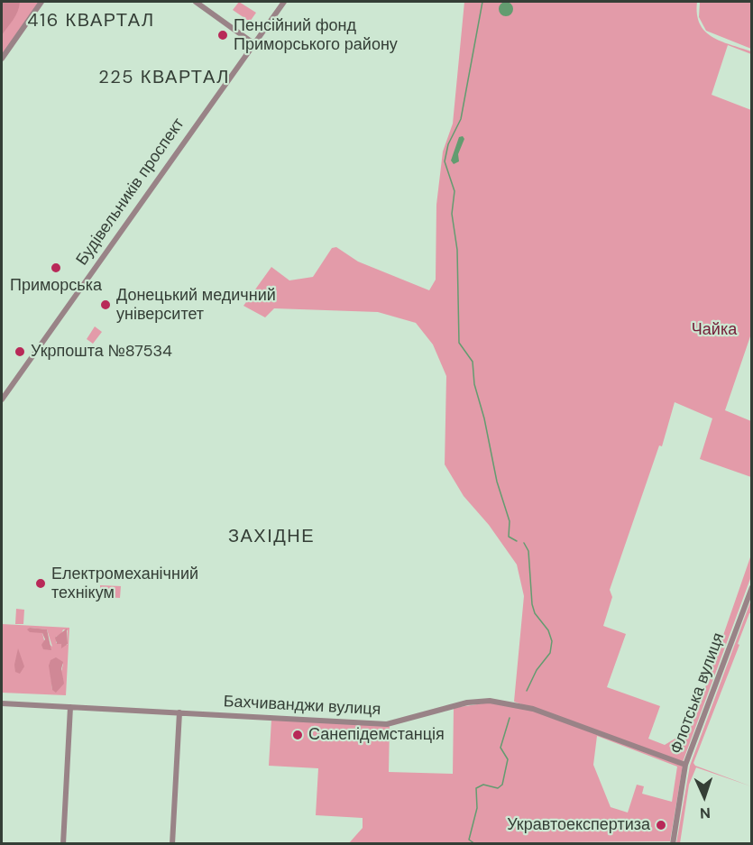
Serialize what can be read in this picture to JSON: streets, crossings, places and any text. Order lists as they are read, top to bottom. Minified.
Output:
{"streets":{"street":["Будівельників проспект","Флотська вулиця","Бахчиванджи вулиця"]},"crossings":[["Флотська вулиця","Бахчиванджи вулиця"]],"districts":["416 КВАРТАЛ","225 КВАРТАЛ","ЗАХІДНЕ"],"parks":["Чайка"],"places":["Пенсійний фонд Приморського району","Приморська","Донецький медичний університет","Укрпошта №87534","Електромеханічний технікум","Санепідемстанція","Укравтоекспертиза"],"north":"bottom"}
